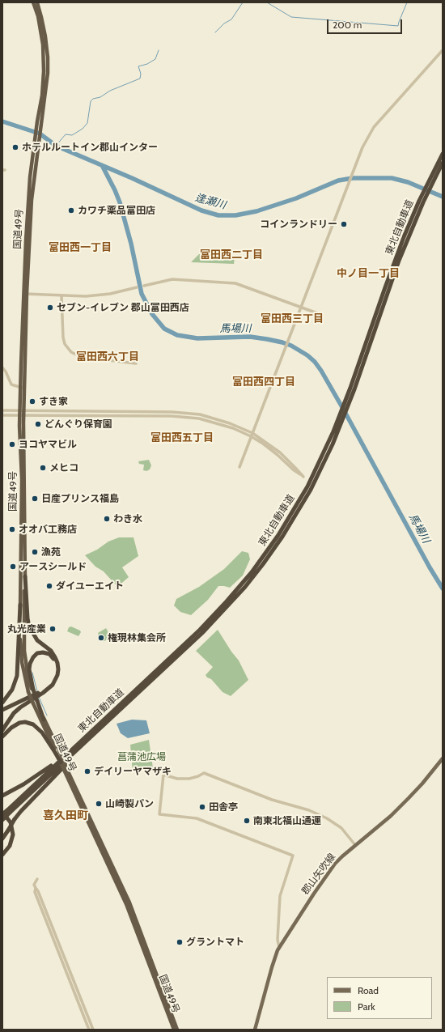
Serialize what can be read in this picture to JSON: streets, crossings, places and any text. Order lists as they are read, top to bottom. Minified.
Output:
{"streets":{"highway":["東北自動車道","国道49号"],"main road":["郡山矢吹線"]},"districts":["富田西一丁目","富田西二丁目","中ノ目一丁目","富田西三丁目","富田西六丁目","富田西四丁目","富田西五丁目","喜久田町"],"water":["逢瀬川","馬場川"],"parks":["菖蒲池広場"],"places":["ホテルルートイン郡山インター","カワチ薬品富田店","コインランドリー","セブン-イレブン 郡山富田西店","すき家","どんぐり保育園","ヨコヤマビル","メヒコ","日産プリンス福島","わき水","オオバ工務店","漁苑","アースシールド","ダイユーエイト","丸光産業","権現林集会所","デイリーヤマザキ","山崎製パン","田舎亭","南東北福山通運","グラントマト"],"legend":["Road","Park"],"scale_bar":"200 m"}
